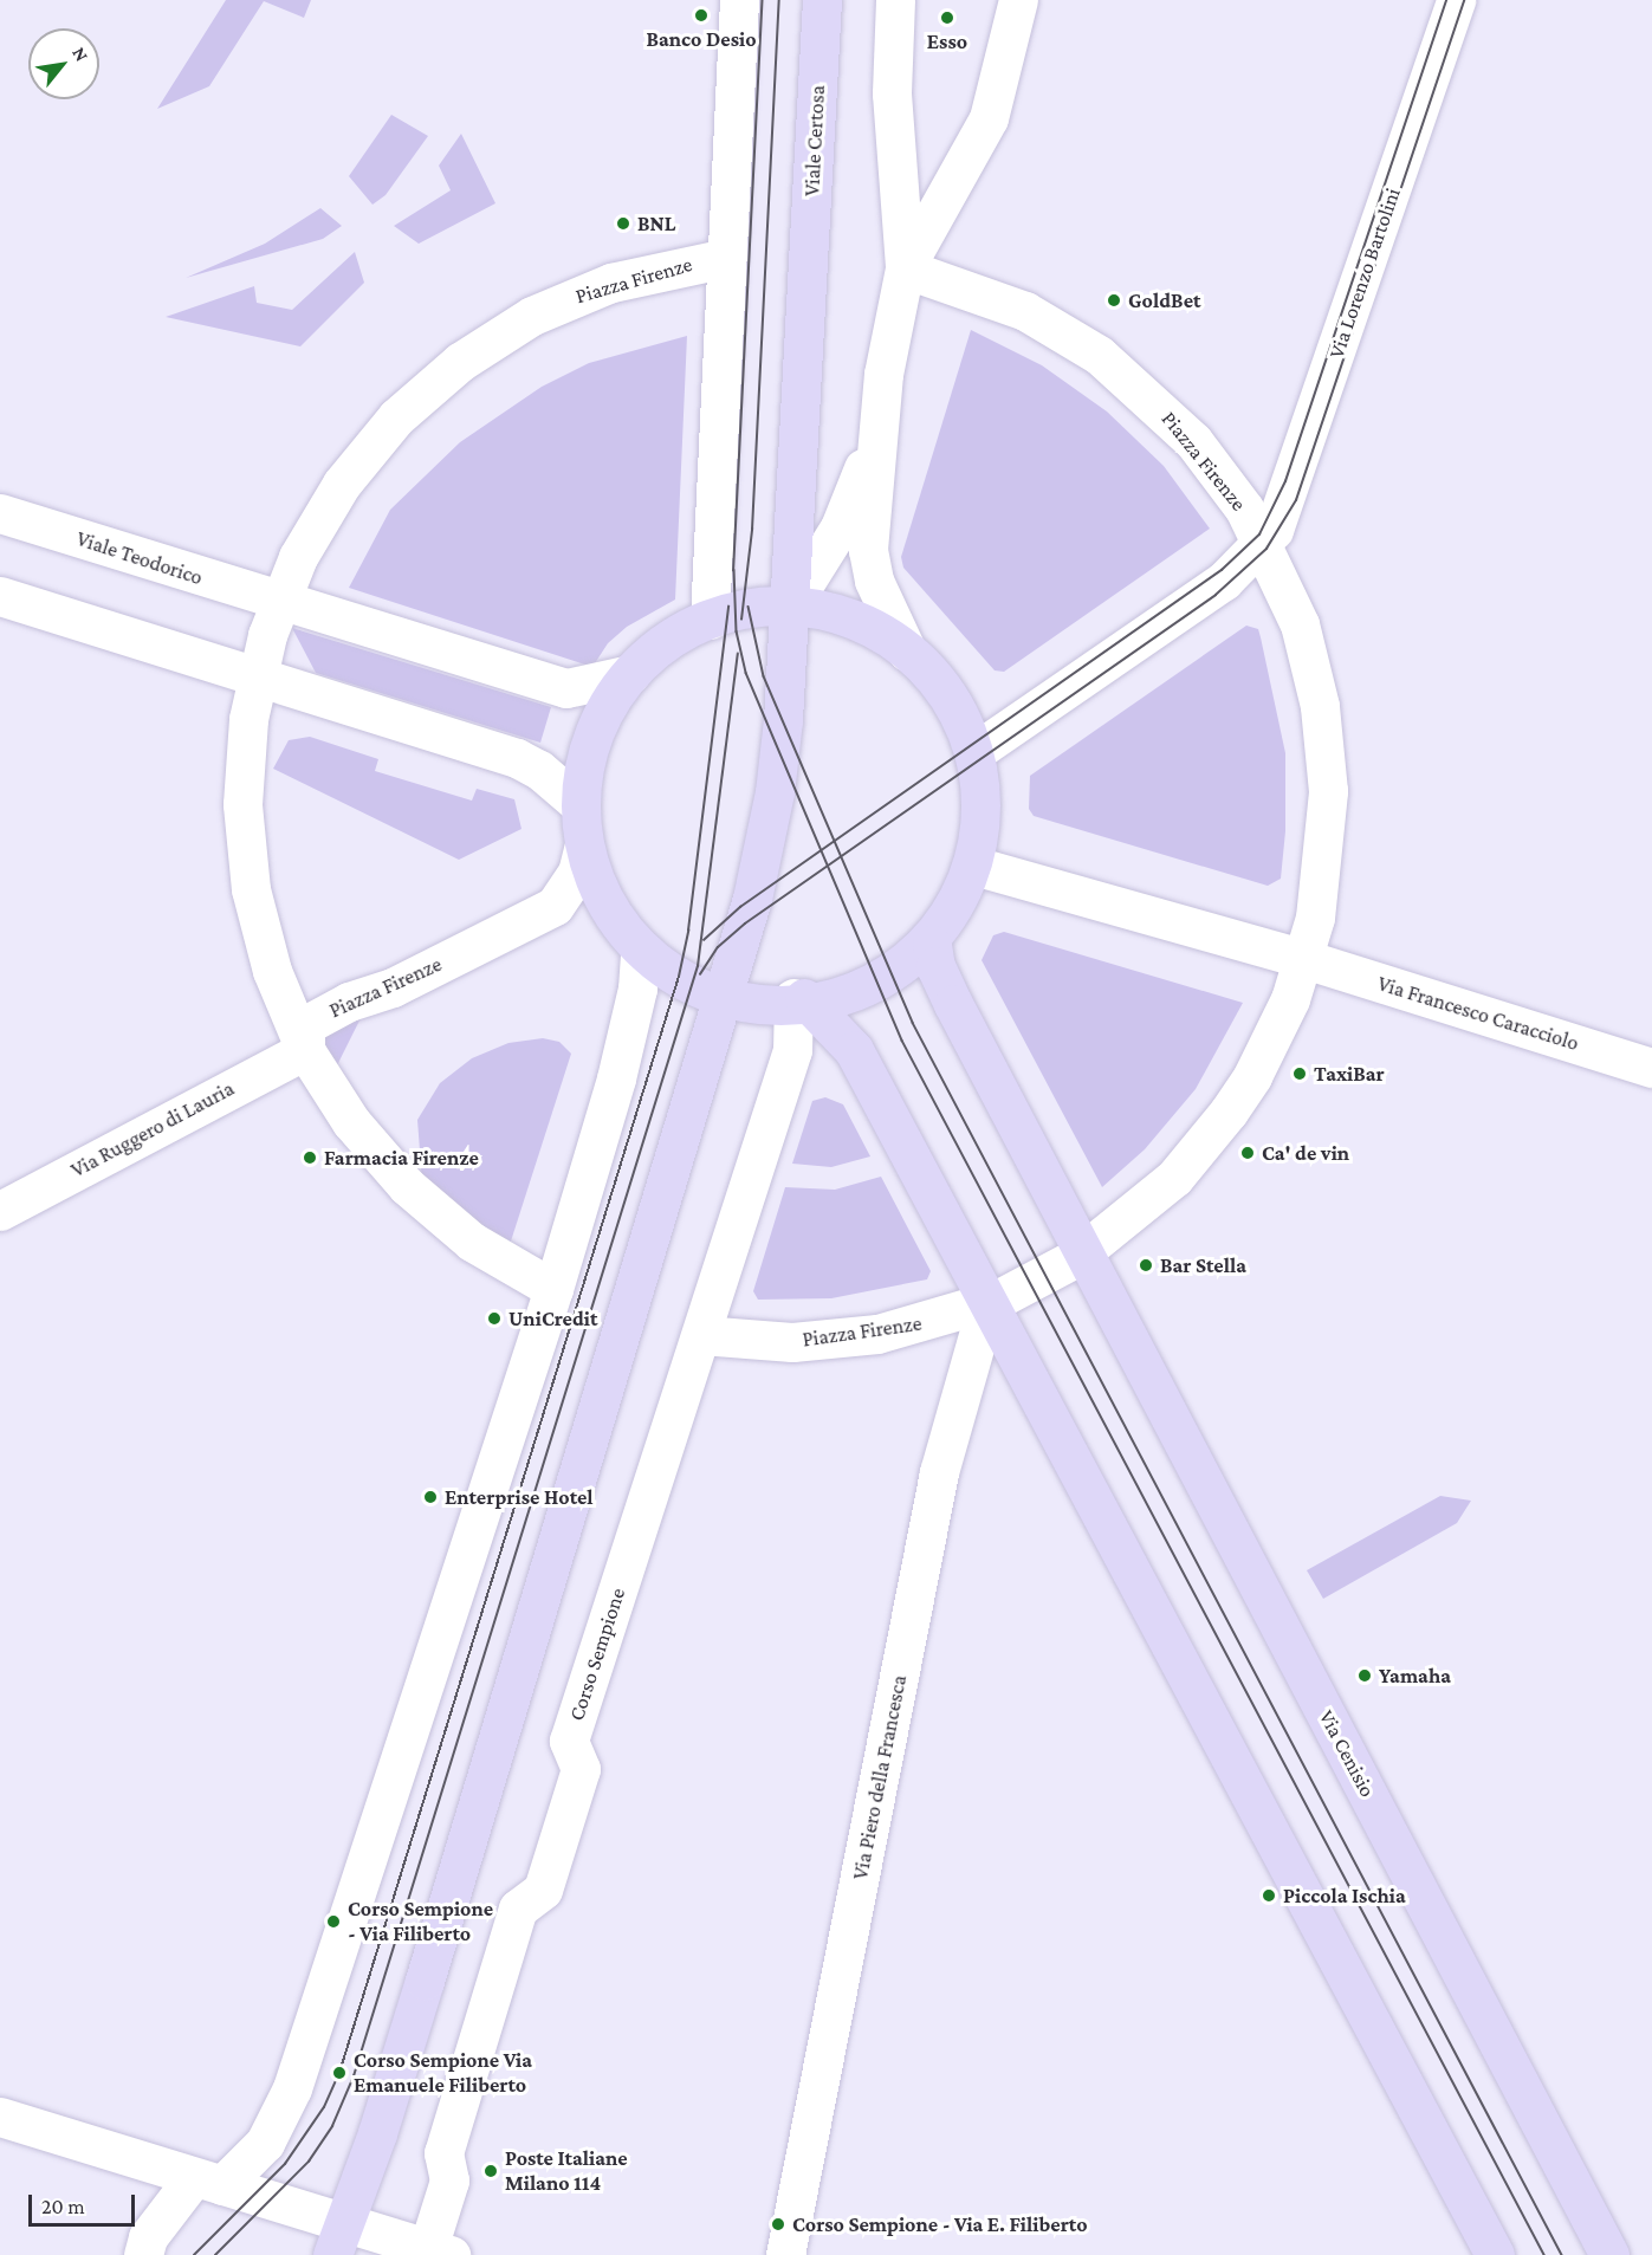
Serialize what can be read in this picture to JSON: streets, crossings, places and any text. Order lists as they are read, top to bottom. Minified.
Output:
{"streets":{"main road":["Viale Certosa","Piazza Firenze","Via Cenisio"],"street":["Via Lorenzo Bartolini","Viale Teodorico","Via Francesco Caracciolo","Via Ruggero di Lauria","Corso Sempione","Via Piero della Francesca"]},"crossings":[["Viale Certosa","Piazza Firenze"],["Via Lorenzo Bartolini","Piazza Firenze"],["Piazza Firenze","Viale Teodorico"],["Piazza Firenze","Via Francesco Caracciolo"],["Piazza Firenze","Via Ruggero di Lauria"],["Piazza Firenze","Corso Sempione"],["Piazza Firenze","Via Cenisio"],["Piazza Firenze","Via Piero della Francesca"]],"places":["Banco Desio","Esso","BNL","GoldBet","TaxiBar","Ca' de vin","Farmacia Firenze","Bar Stella","UniCredit","Enterprise Hotel","Yamaha","Piccola Ischia","Corso Sempione - Via Filiberto","Corso Sempione Via Emanuele Filiberto","Poste Italiane Milano 114","Corso Sempione - Via E. Filiberto"],"scale_bar":"20 m","north":"top right"}
